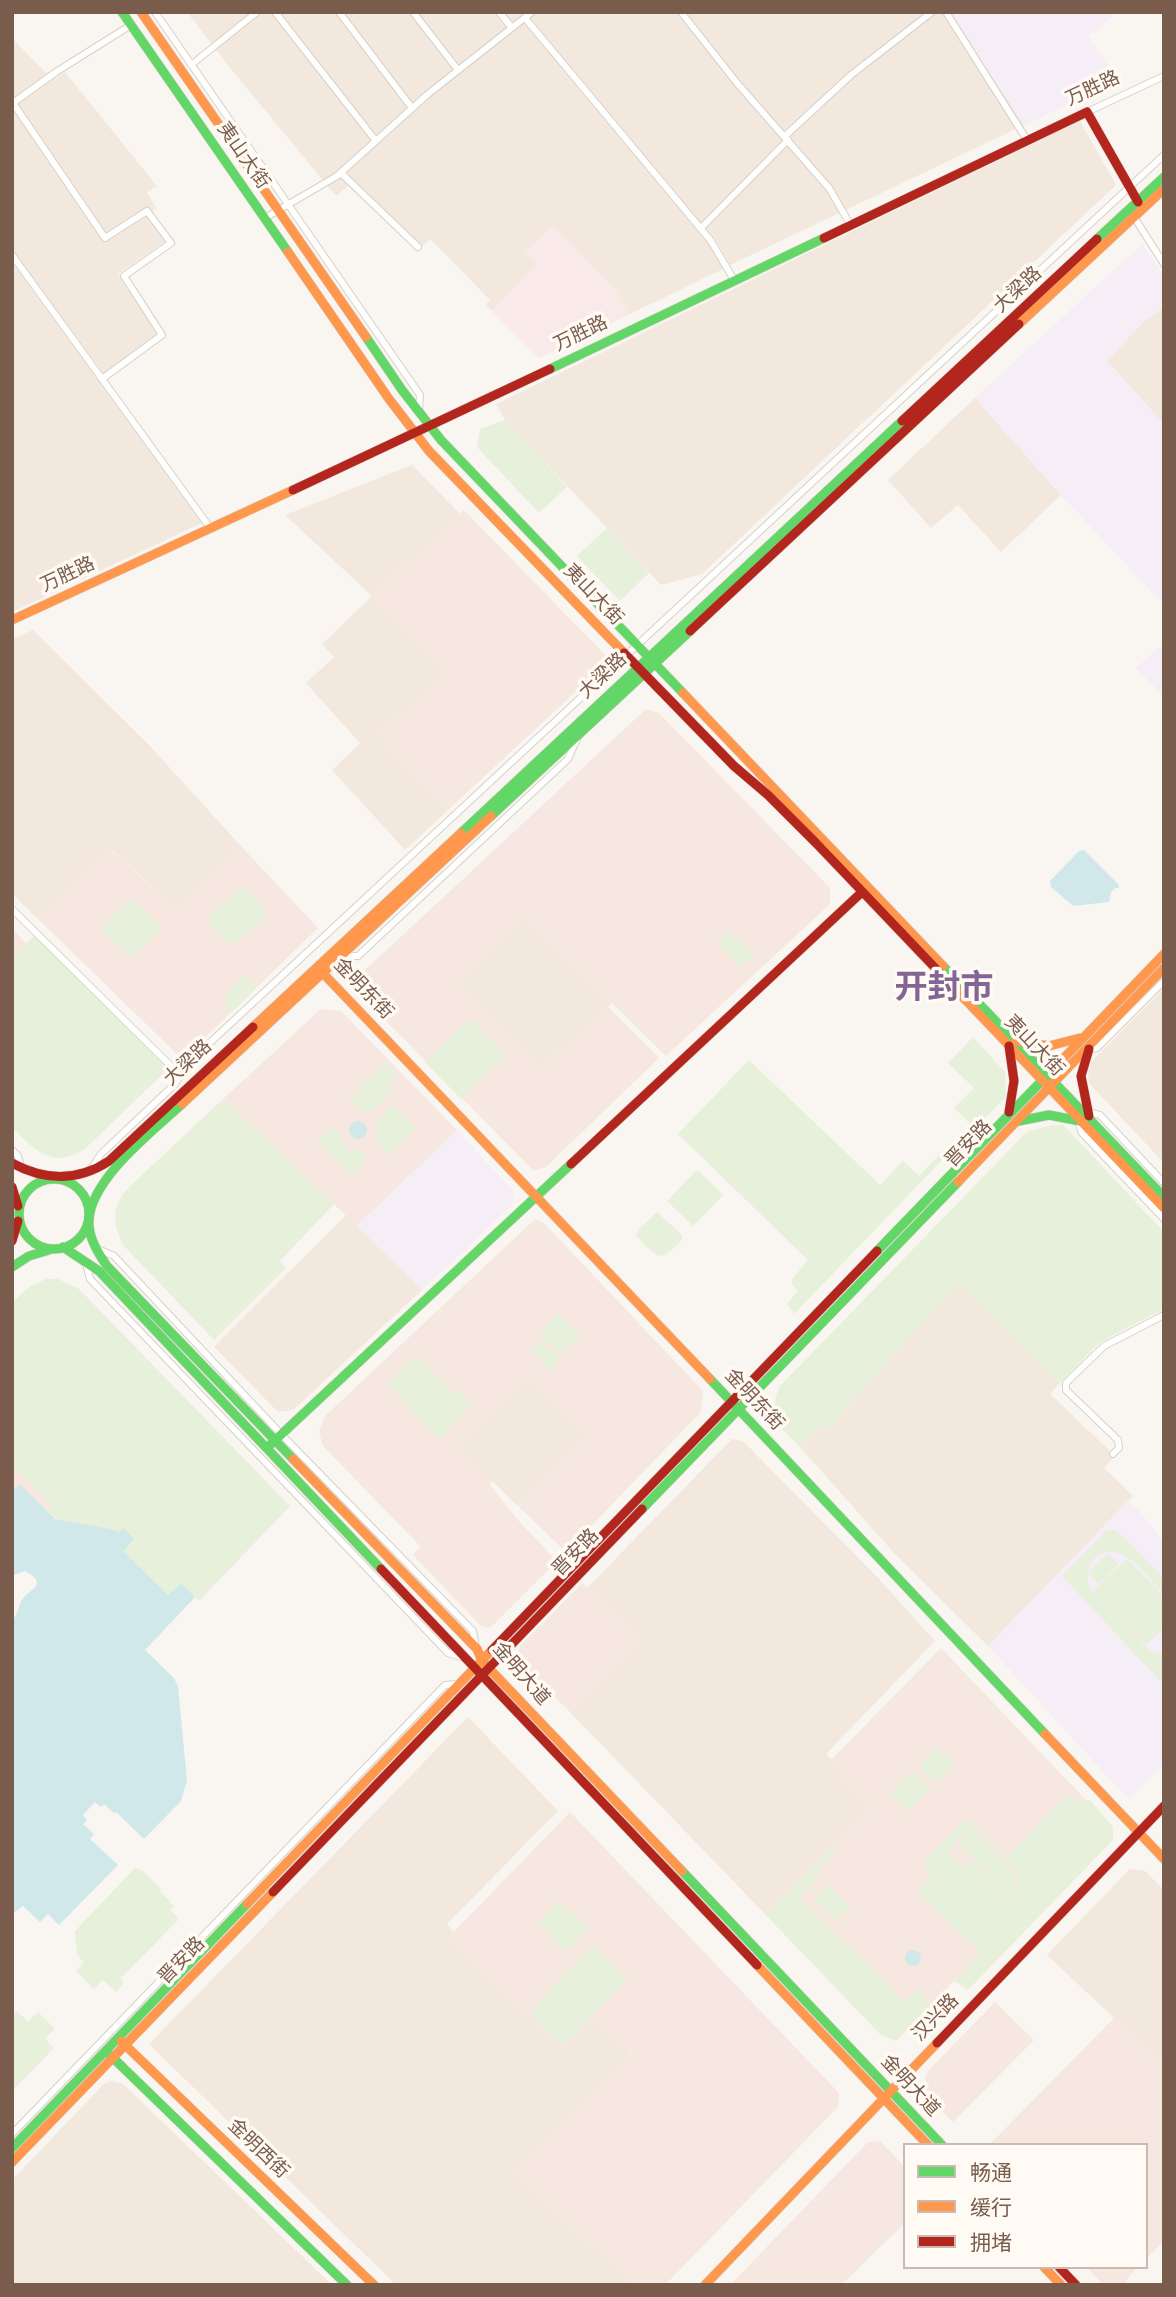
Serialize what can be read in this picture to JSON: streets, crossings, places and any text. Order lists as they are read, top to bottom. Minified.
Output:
{"streets":{"main road":["万胜路","夷山大街","大梁路","金明东街","晋安路","金明大道","汉兴路","金明西街"]},"crossings":[["万胜路","夷山大街"],["夷山大街","大梁路"],["夷山大街","晋安路"],["大梁路","金明东街"],["大梁路","金明大道"],["金明东街","晋安路"],["金明东街","汉兴路"],["晋安路","金明大道"],["晋安路","金明西街"],["金明大道","汉兴路"]],"districts":["开封市"],"legend":["畅通","缓行","拥堵"]}
